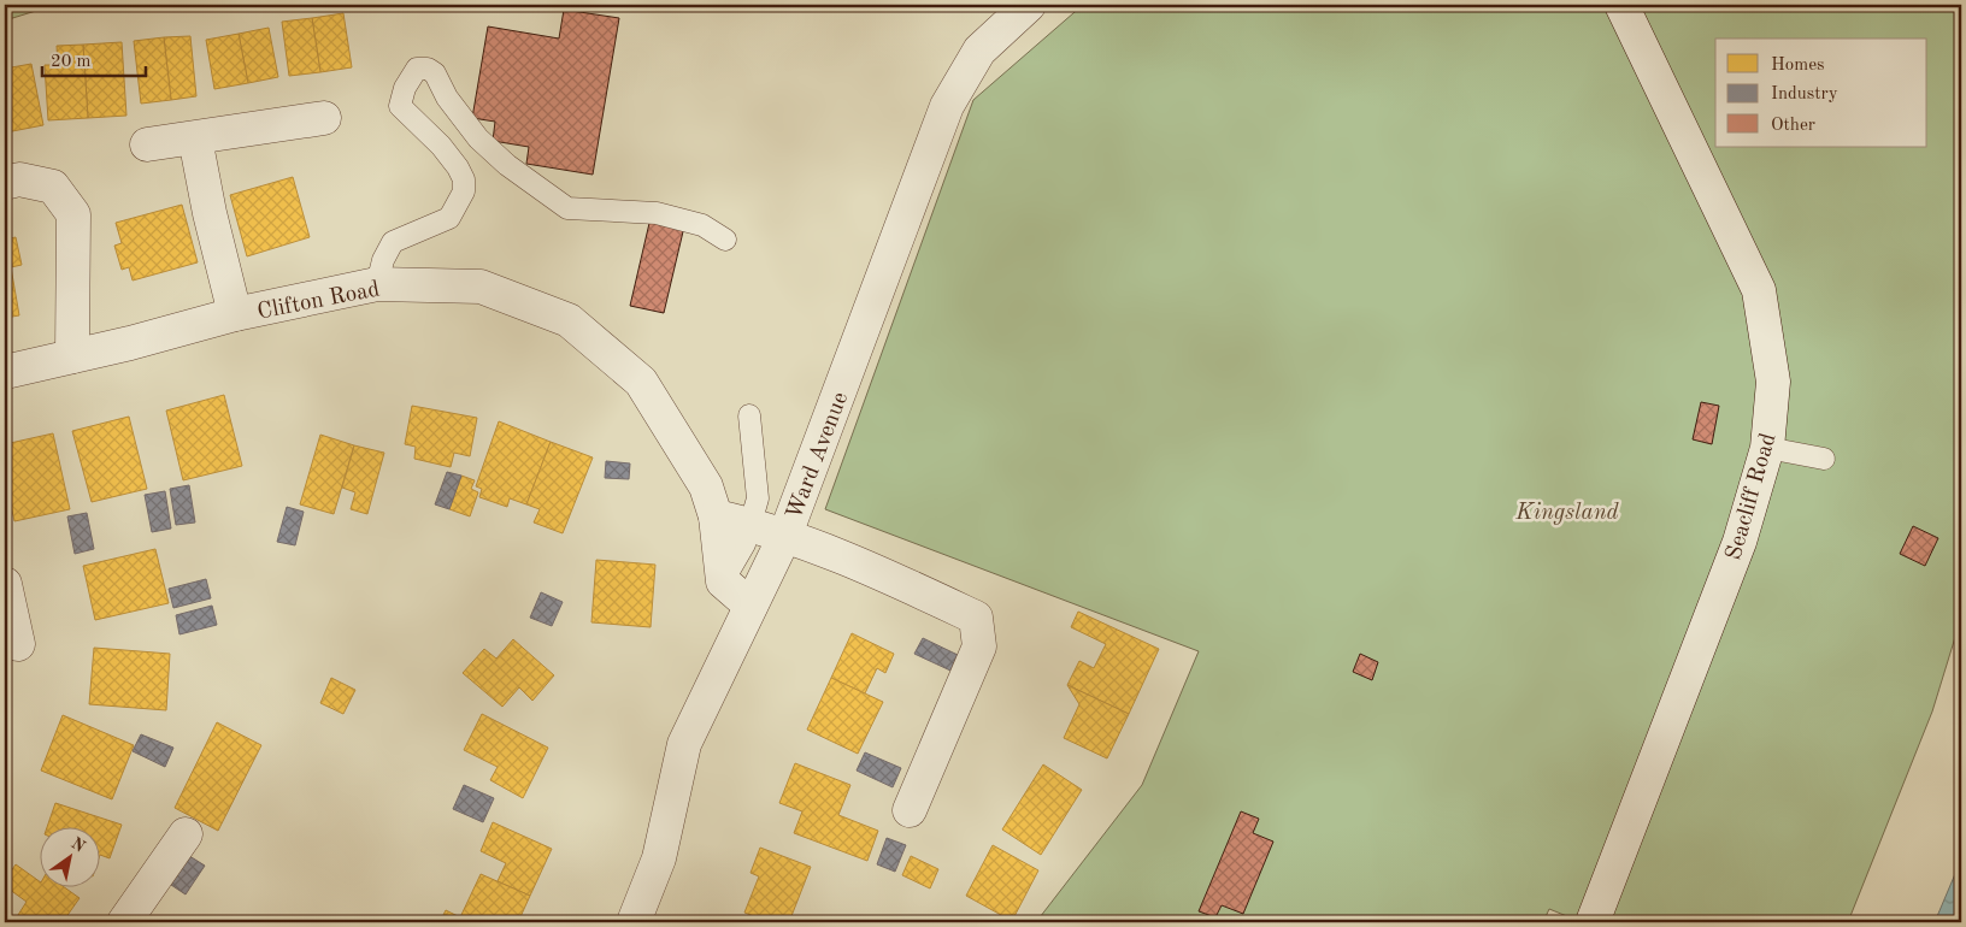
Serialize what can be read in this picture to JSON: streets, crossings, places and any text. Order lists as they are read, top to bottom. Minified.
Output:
{"streets":{"street":["Clifton Road","Ward Avenue","Seacliff Road"]},"parks":["Kingsland"],"legend":["Homes","Industry","Other"],"scale_bar":"20 m","north":"top right"}
